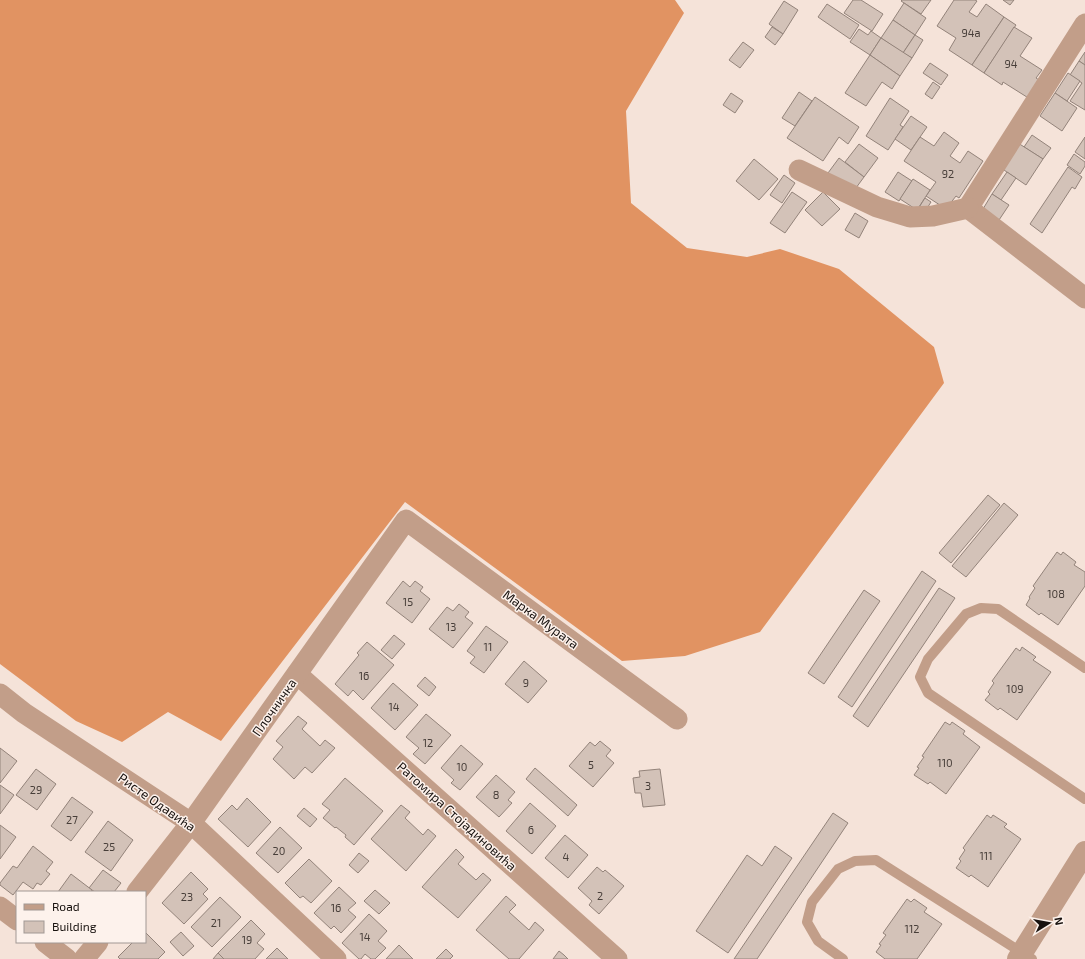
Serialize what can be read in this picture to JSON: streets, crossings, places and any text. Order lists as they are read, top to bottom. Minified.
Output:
{"streets":{"street":["Марка Мурата","Плочничка","Ристе Одавића","Ратомира Стојадиновића"]},"crossings":[["Марка Мурата","Плочничка"],["Плочничка","Ристе Одавића"],["Плочничка","Ратомира Стојадиновића"]],"house_numbers":["94a","94","92","108","15","13","11","16","9","109","14","12","110","5","10","3","29","8","27","6","25","20","111","4","2","23","16","21","112","14","19"],"legend":["Road","Building"],"north":"right"}
